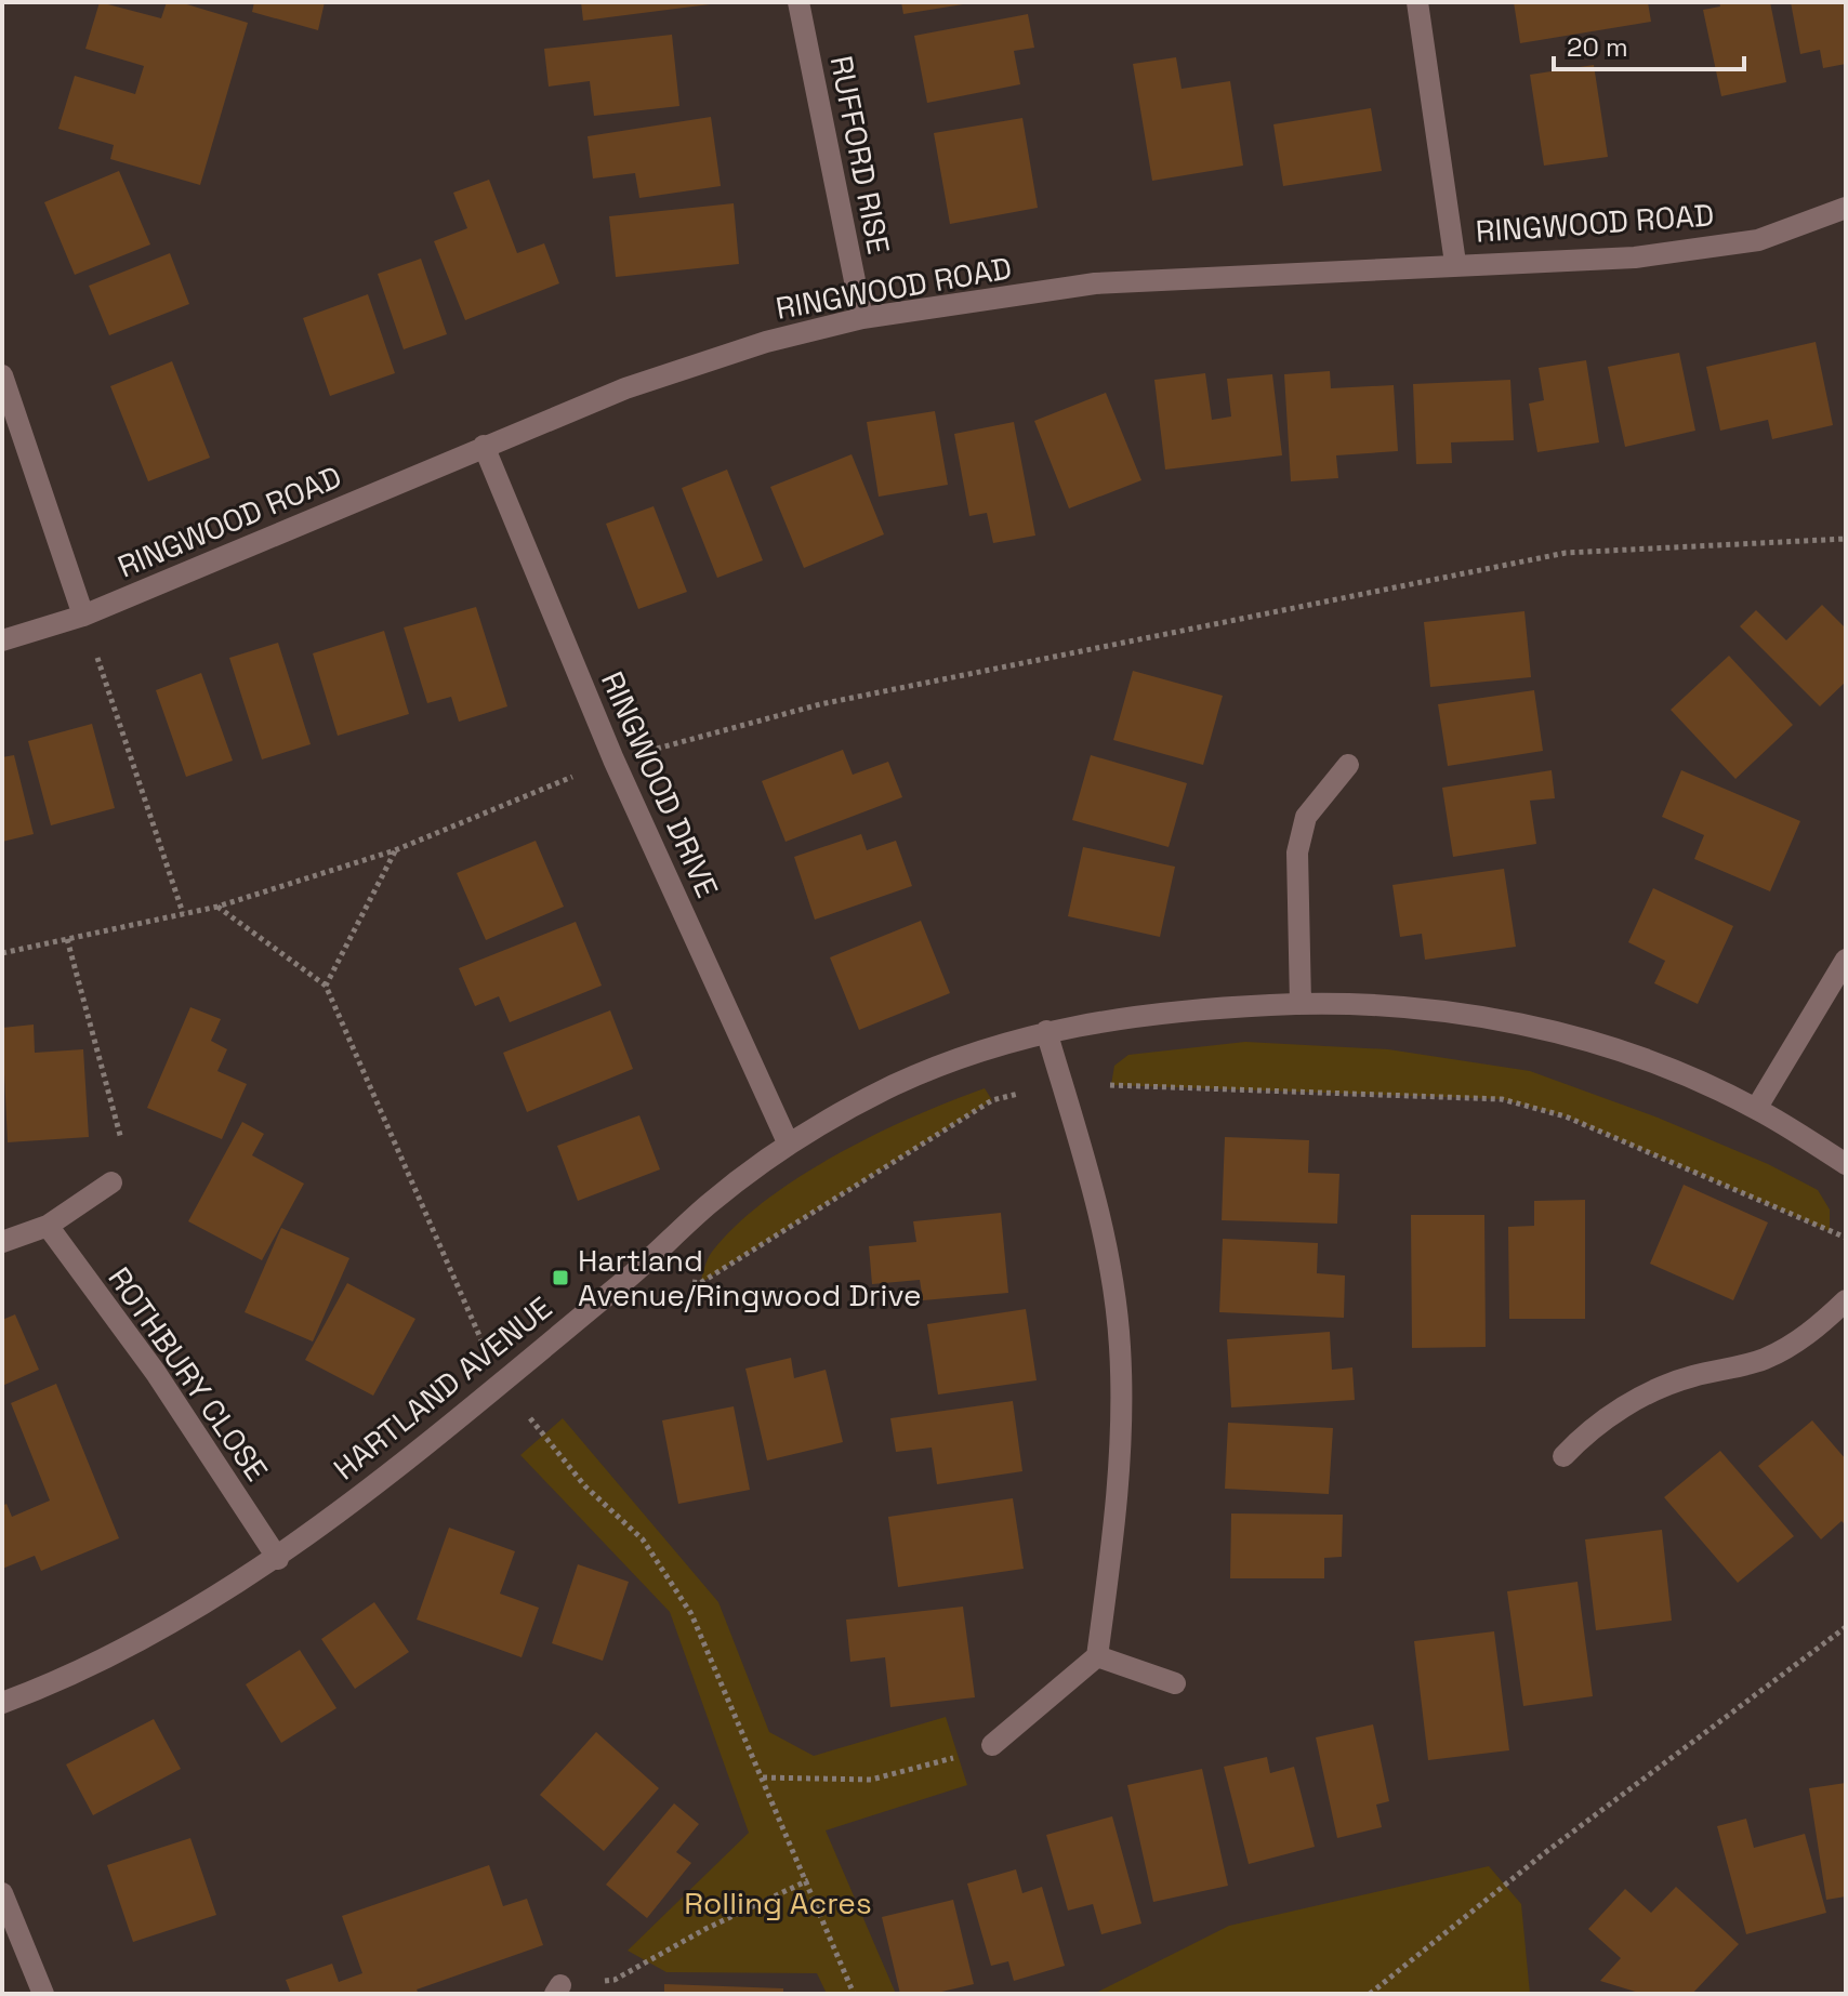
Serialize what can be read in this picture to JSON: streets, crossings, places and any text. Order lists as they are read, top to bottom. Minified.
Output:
{"streets":{"street":["RUFFORD RISE","RINGWOOD ROAD","RINGWOOD DRIVE","ROTHBURY CLOSE","HARTLAND AVENUE"]},"crossings":[["RUFFORD RISE","RINGWOOD ROAD"],["RINGWOOD ROAD","RINGWOOD DRIVE"],["RINGWOOD DRIVE","HARTLAND AVENUE"],["ROTHBURY CLOSE","HARTLAND AVENUE"]],"parks":["Rolling Acres"],"places":{"transit":["Hartland Avenue/Ringwood Drive"]},"scale_bar":"20 m"}
